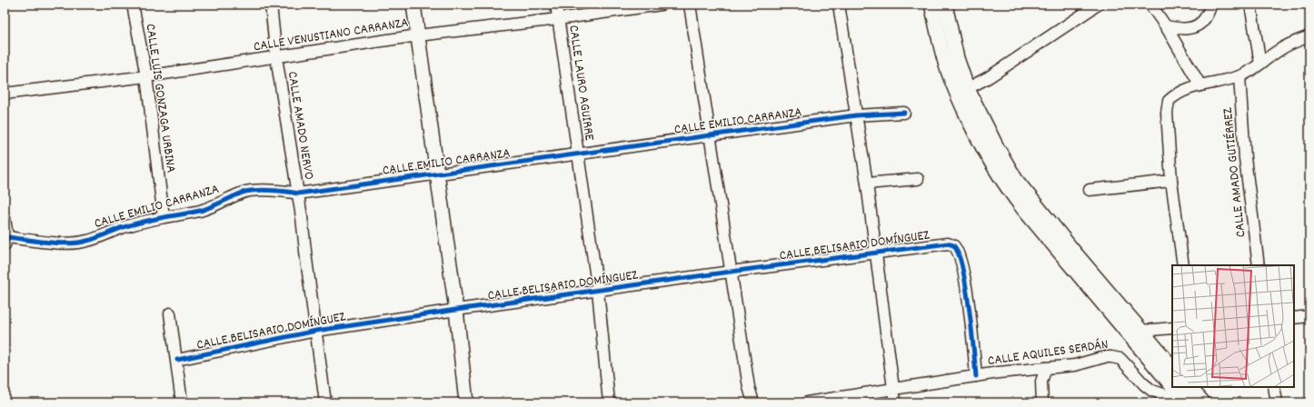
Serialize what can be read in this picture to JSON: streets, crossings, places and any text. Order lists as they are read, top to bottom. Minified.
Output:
{"streets":{"street":["CALLE VENUSTIANO CARRANZA","CALLE LAURO AGUIRRE","CALLE LUIS GONZAGA URBINA","CALLE EMILIO CARRANZA","CALLE AMADO NERVO","CALLE AMADO GUTIÉRREZ","CALLE BELISARIO DOMÍNGUEZ","CALLE AQUILES SERDÁN"]},"crossings":[["CALLE VENUSTIANO CARRANZA","CALLE LAURO AGUIRRE"],["CALLE VENUSTIANO CARRANZA","CALLE LUIS GONZAGA URBINA"],["CALLE VENUSTIANO CARRANZA","CALLE AMADO NERVO"],["CALLE LAURO AGUIRRE","CALLE EMILIO CARRANZA"],["CALLE LAURO AGUIRRE","CALLE BELISARIO DOMÍNGUEZ"],["CALLE LUIS GONZAGA URBINA","CALLE EMILIO CARRANZA"],["CALLE EMILIO CARRANZA","CALLE AMADO NERVO"],["CALLE AMADO NERVO","CALLE BELISARIO DOMÍNGUEZ"],["CALLE BELISARIO DOMÍNGUEZ","CALLE AQUILES SERDÁN"]]}
